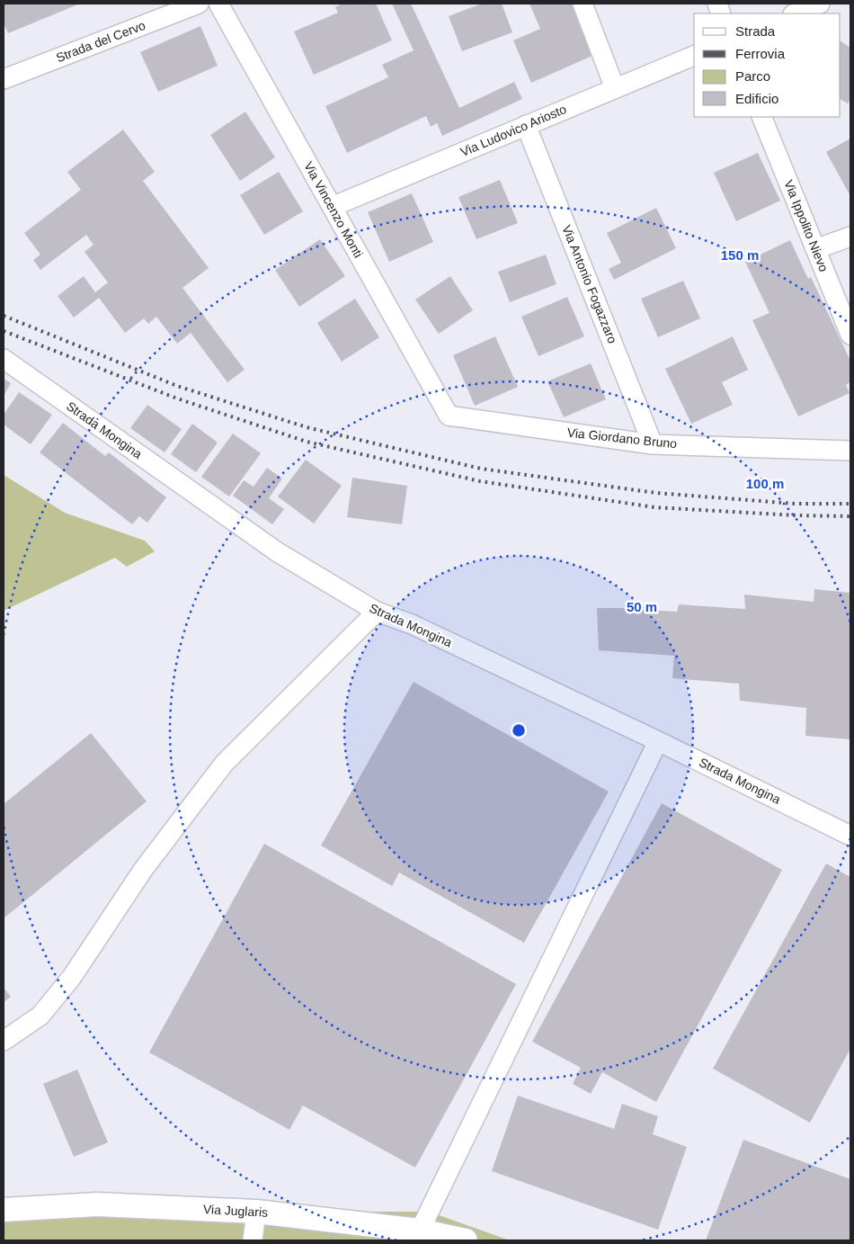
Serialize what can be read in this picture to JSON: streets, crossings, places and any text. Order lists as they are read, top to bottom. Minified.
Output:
{"streets":{"street":["Strada del Cervo","Via Ludovico Ariosto","Via Vincenzo Monti","Via Ippolito Nievo","Via Antonio Fogazzaro","Strada Mongina","Via Giordano Bruno","Via Juglaris"]},"crossings":[["Via Ludovico Ariosto","Via Vincenzo Monti"],["Via Ludovico Ariosto","Via Antonio Fogazzaro"],["Via Vincenzo Monti","Via Giordano Bruno"],["Via Antonio Fogazzaro","Via Giordano Bruno"]],"legend":["Strada","Ferrovia","Parco","Edificio"],"rings":["150 m","100 m","50 m"]}
